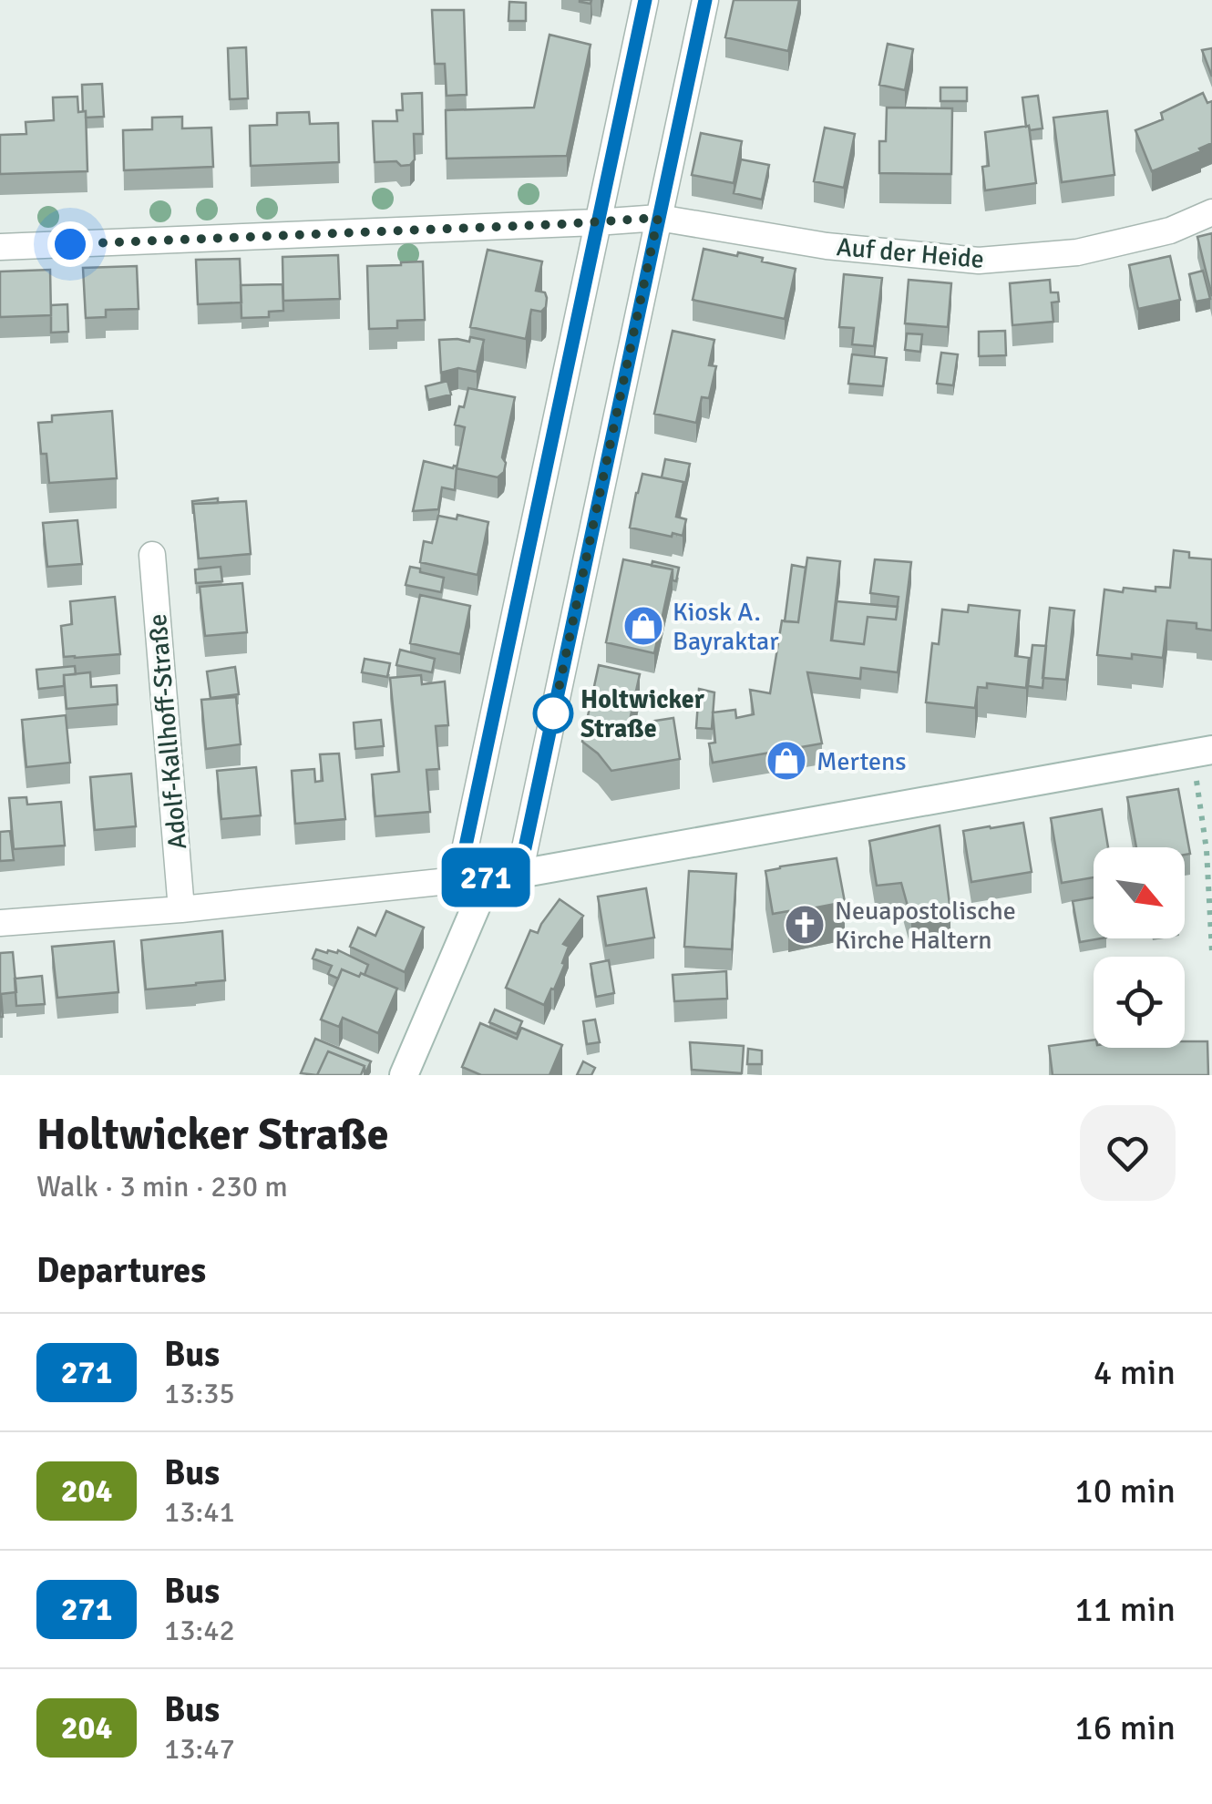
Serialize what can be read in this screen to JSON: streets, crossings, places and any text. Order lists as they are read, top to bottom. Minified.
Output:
{"streets":{"street":["Auf der Heide","Adolf-Kallhoff-Straße"]},"places":{"shop":["Kiosk A. Bayraktar","Mertens"],"other":["Holtwicker Straße"],"church":["Neuapostolische Kirche Haltern"]},"lines":["bus line 271"],"north":"bottom right","page":{"on_map":"271","heading":[["Holtwicker Straße","Walk · 3 min · 230 m"],"Departures"],"list":[{"mark":"271","name":"Bus","note":"13:35","value":"4 min"},{"mark":"204","name":"Bus","note":"13:41","value":"10 min"},{"mark":"271","name":"Bus","note":"13:42","value":"11 min"},{"mark":"204","name":"Bus","note":"13:47","value":"16 min"}]}}
